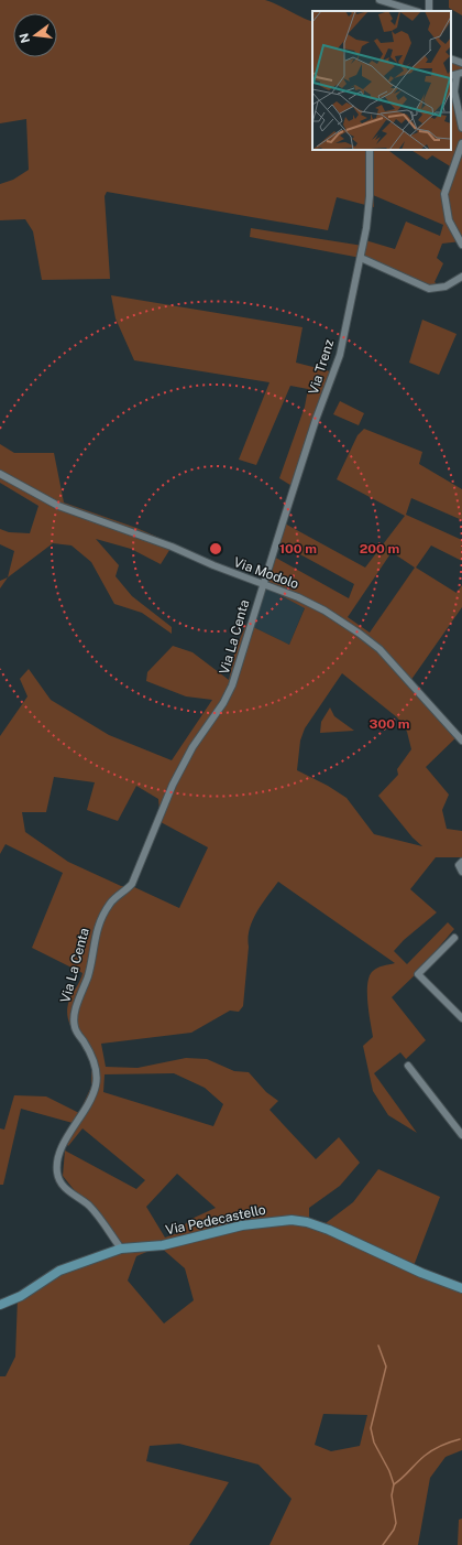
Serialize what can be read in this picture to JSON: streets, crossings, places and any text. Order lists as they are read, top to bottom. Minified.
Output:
{"streets":{"street":["Via Trenz","Via Modolo","Via La Centa","Via Pedecastello"]},"crossings":[["Via Trenz","Via Modolo"],["Via Trenz","Via La Centa"],["Via Modolo","Via La Centa"],["Via La Centa","Via Pedecastello"]],"north":"left","rings":["100 m","200 m","300 m"]}
